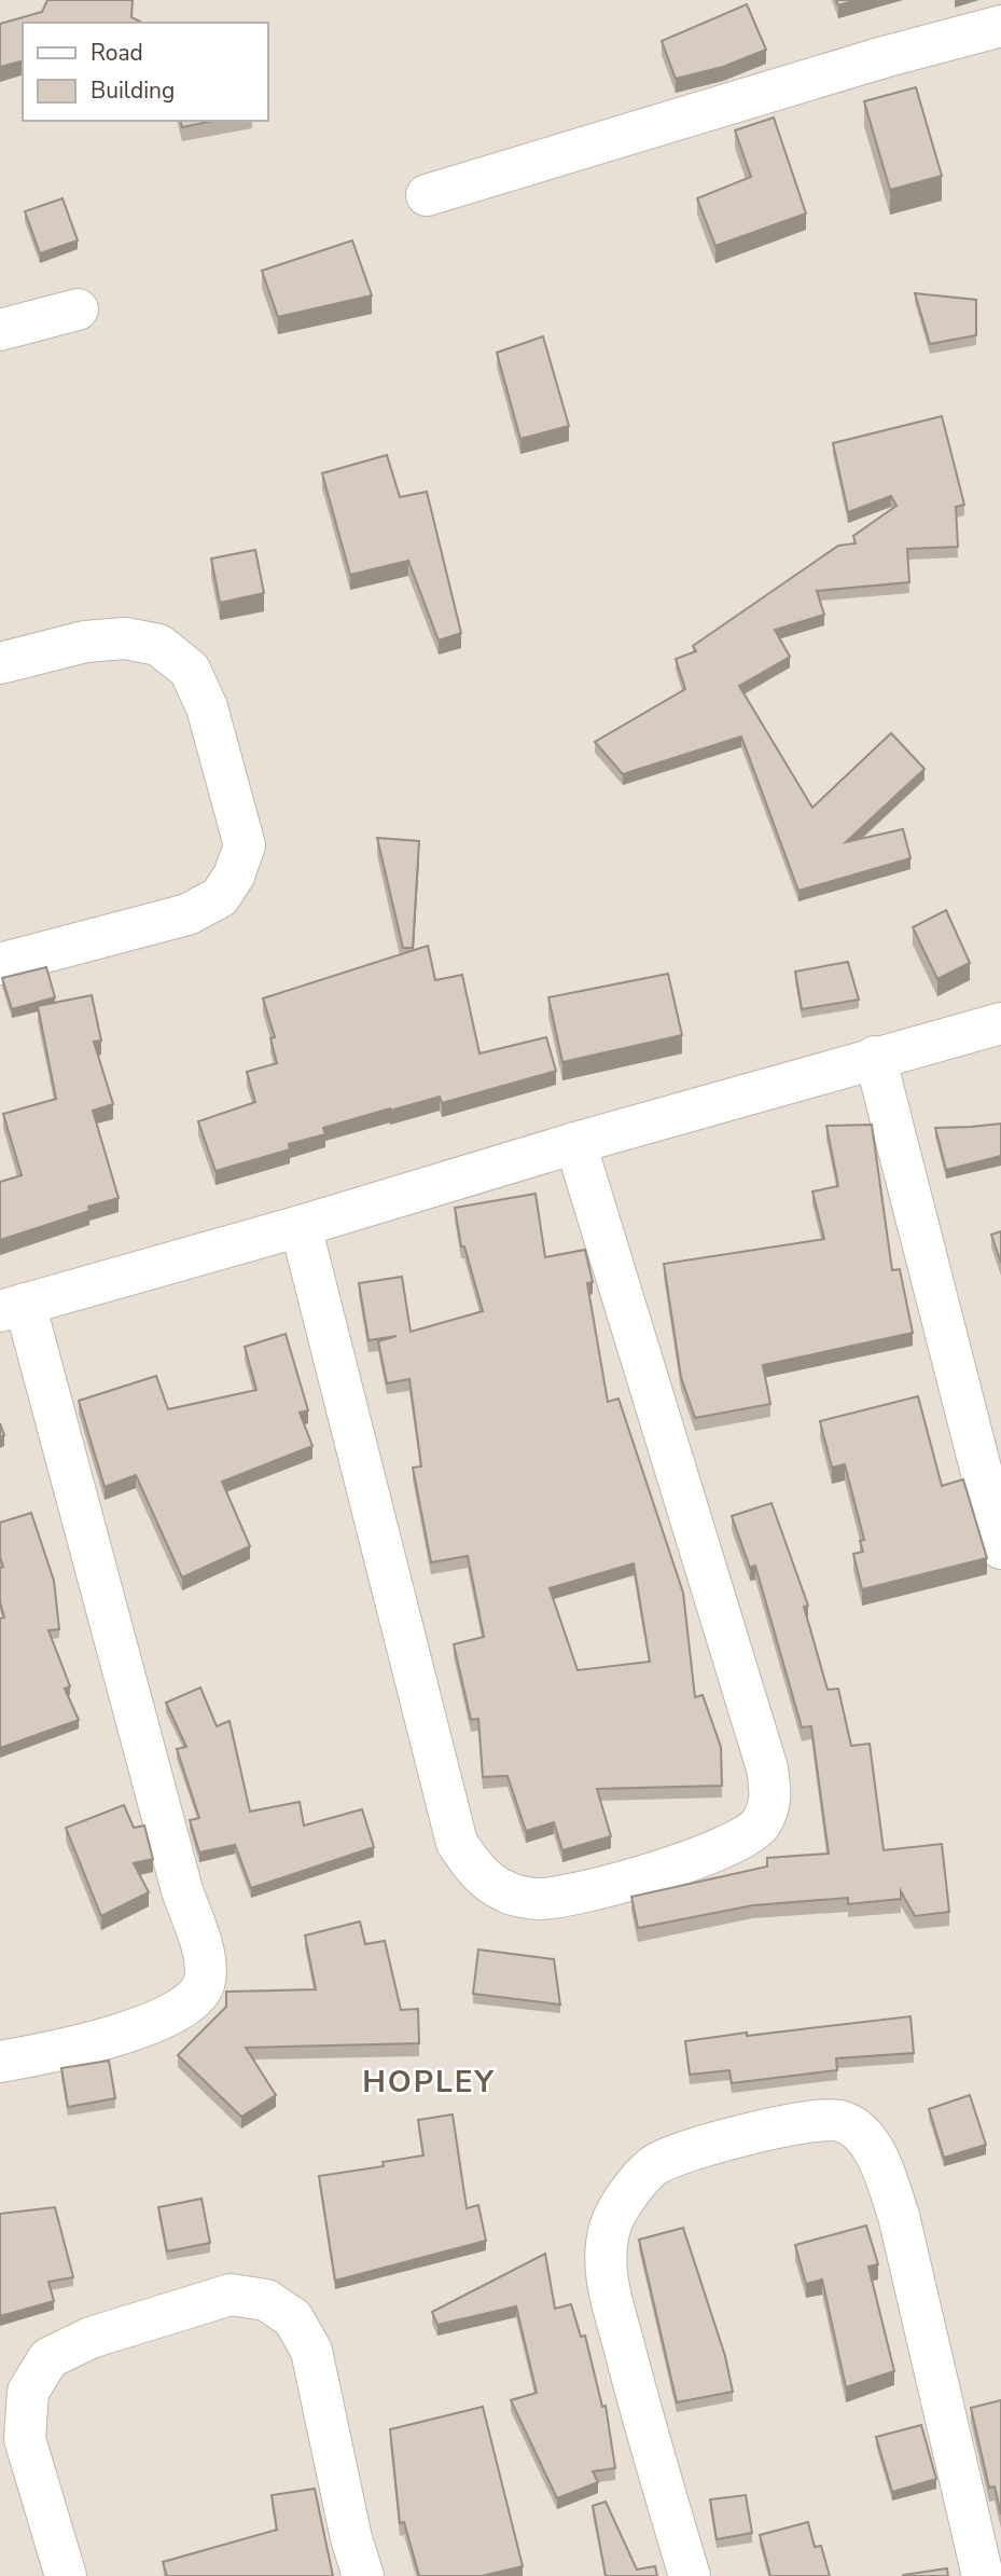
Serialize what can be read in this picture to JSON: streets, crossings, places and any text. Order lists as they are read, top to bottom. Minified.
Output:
{"districts":["HOPLEY"],"legend":["Road","Building"]}
